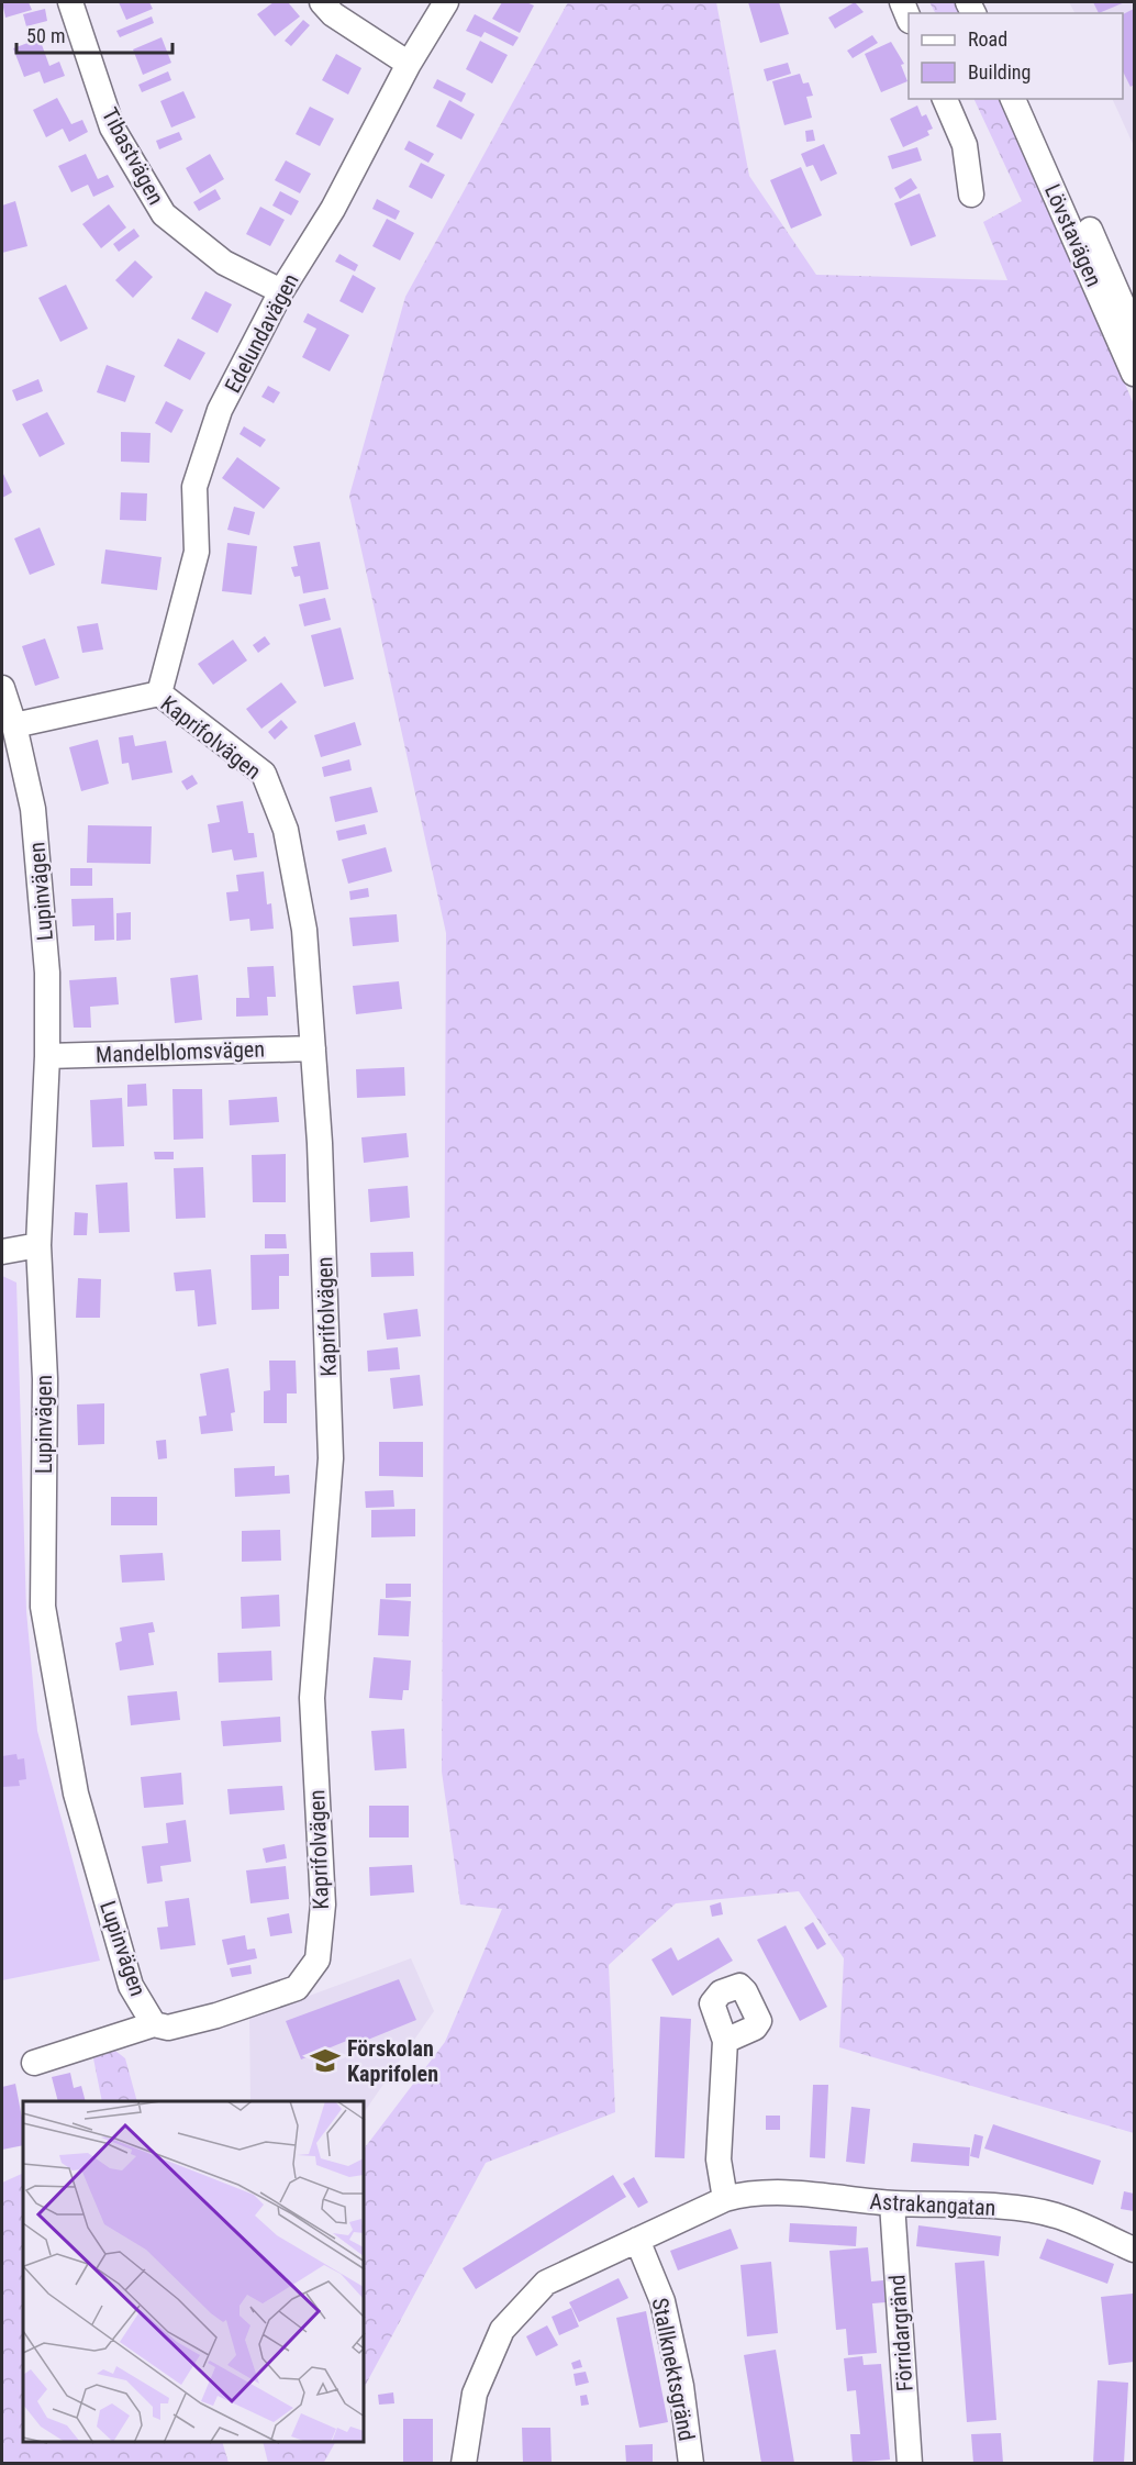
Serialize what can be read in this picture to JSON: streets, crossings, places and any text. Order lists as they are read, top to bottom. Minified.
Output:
{"streets":{"street":["Tibastvägen","Lövstavägen","Edelundavägen","Kaprifolvägen","Lupinvägen","Mandelblomsvägen","Astrakangatan","Förridargränd","Stallknektsgränd"]},"crossings":[["Tibastvägen","Edelundavägen"],["Edelundavägen","Kaprifolvägen"],["Kaprifolvägen","Lupinvägen"],["Kaprifolvägen","Mandelblomsvägen"],["Lupinvägen","Mandelblomsvägen"],["Astrakangatan","Förridargränd"],["Astrakangatan","Stallknektsgränd"]],"places":{"school or university":["Förskolan Kaprifolen"]},"legend":["Road","Building"],"scale_bar":"50 m"}
